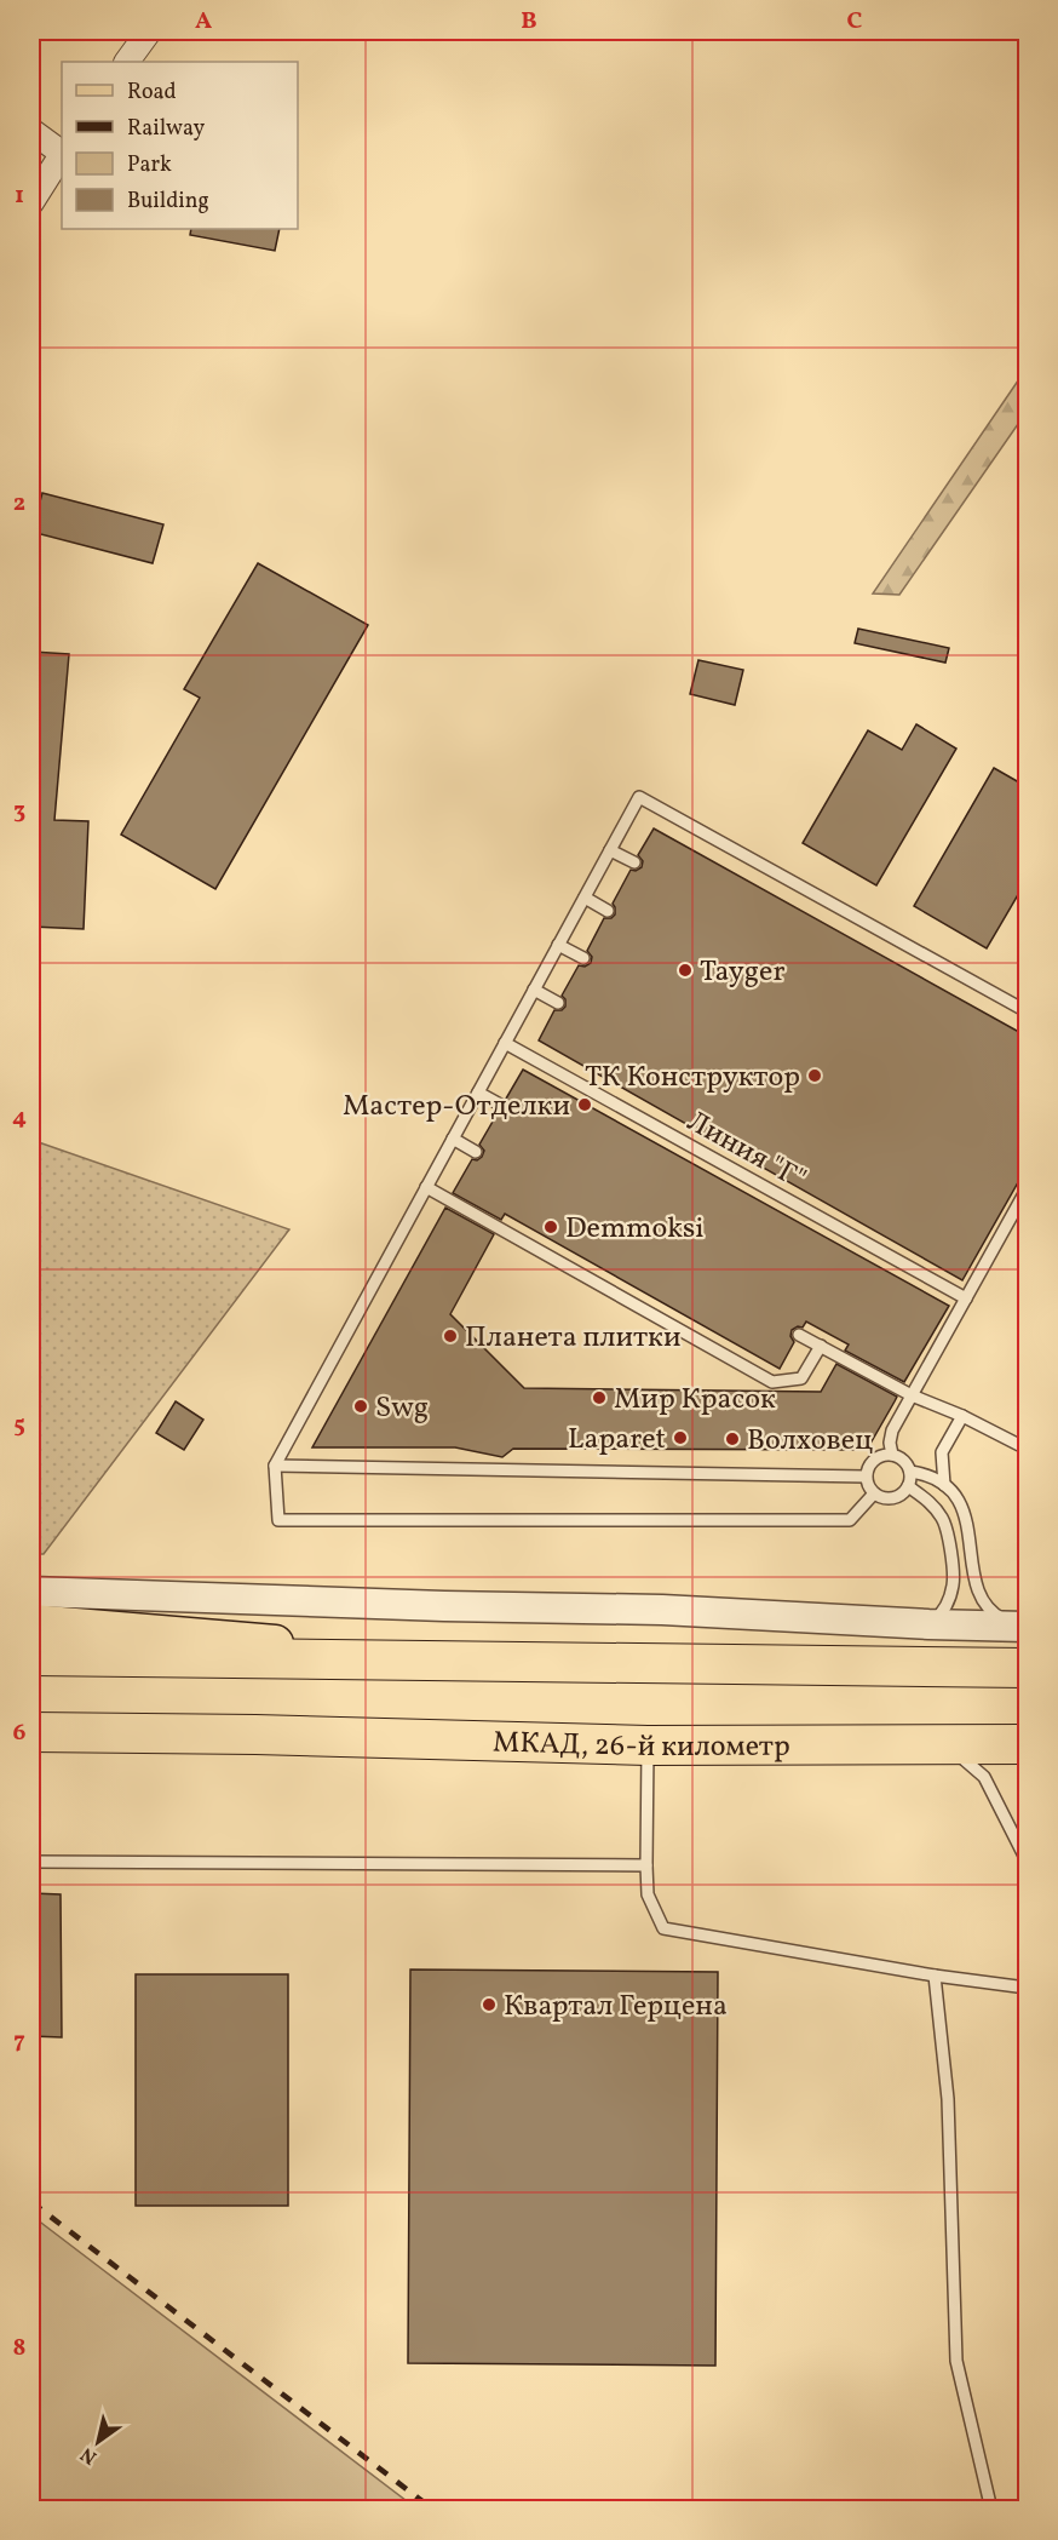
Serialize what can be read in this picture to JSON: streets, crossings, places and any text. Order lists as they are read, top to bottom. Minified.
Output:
{"streets":{"highway":["МКАД, 26-й километр"],"lane":["Линия \"Г\""]},"places":["Tayger","ТК Конструктор","Мастер-Отделки","Demmoksi","Планета плитки","Мир Красок","Swg","Laparet","Волховец","Квартал Герцена"],"legend":["Road","Railway","Park","Building"],"north":"bottom left","grid":{"columns":["A","B","C"],"rows":["1","2","3","4","5","6","7","8"]}}
